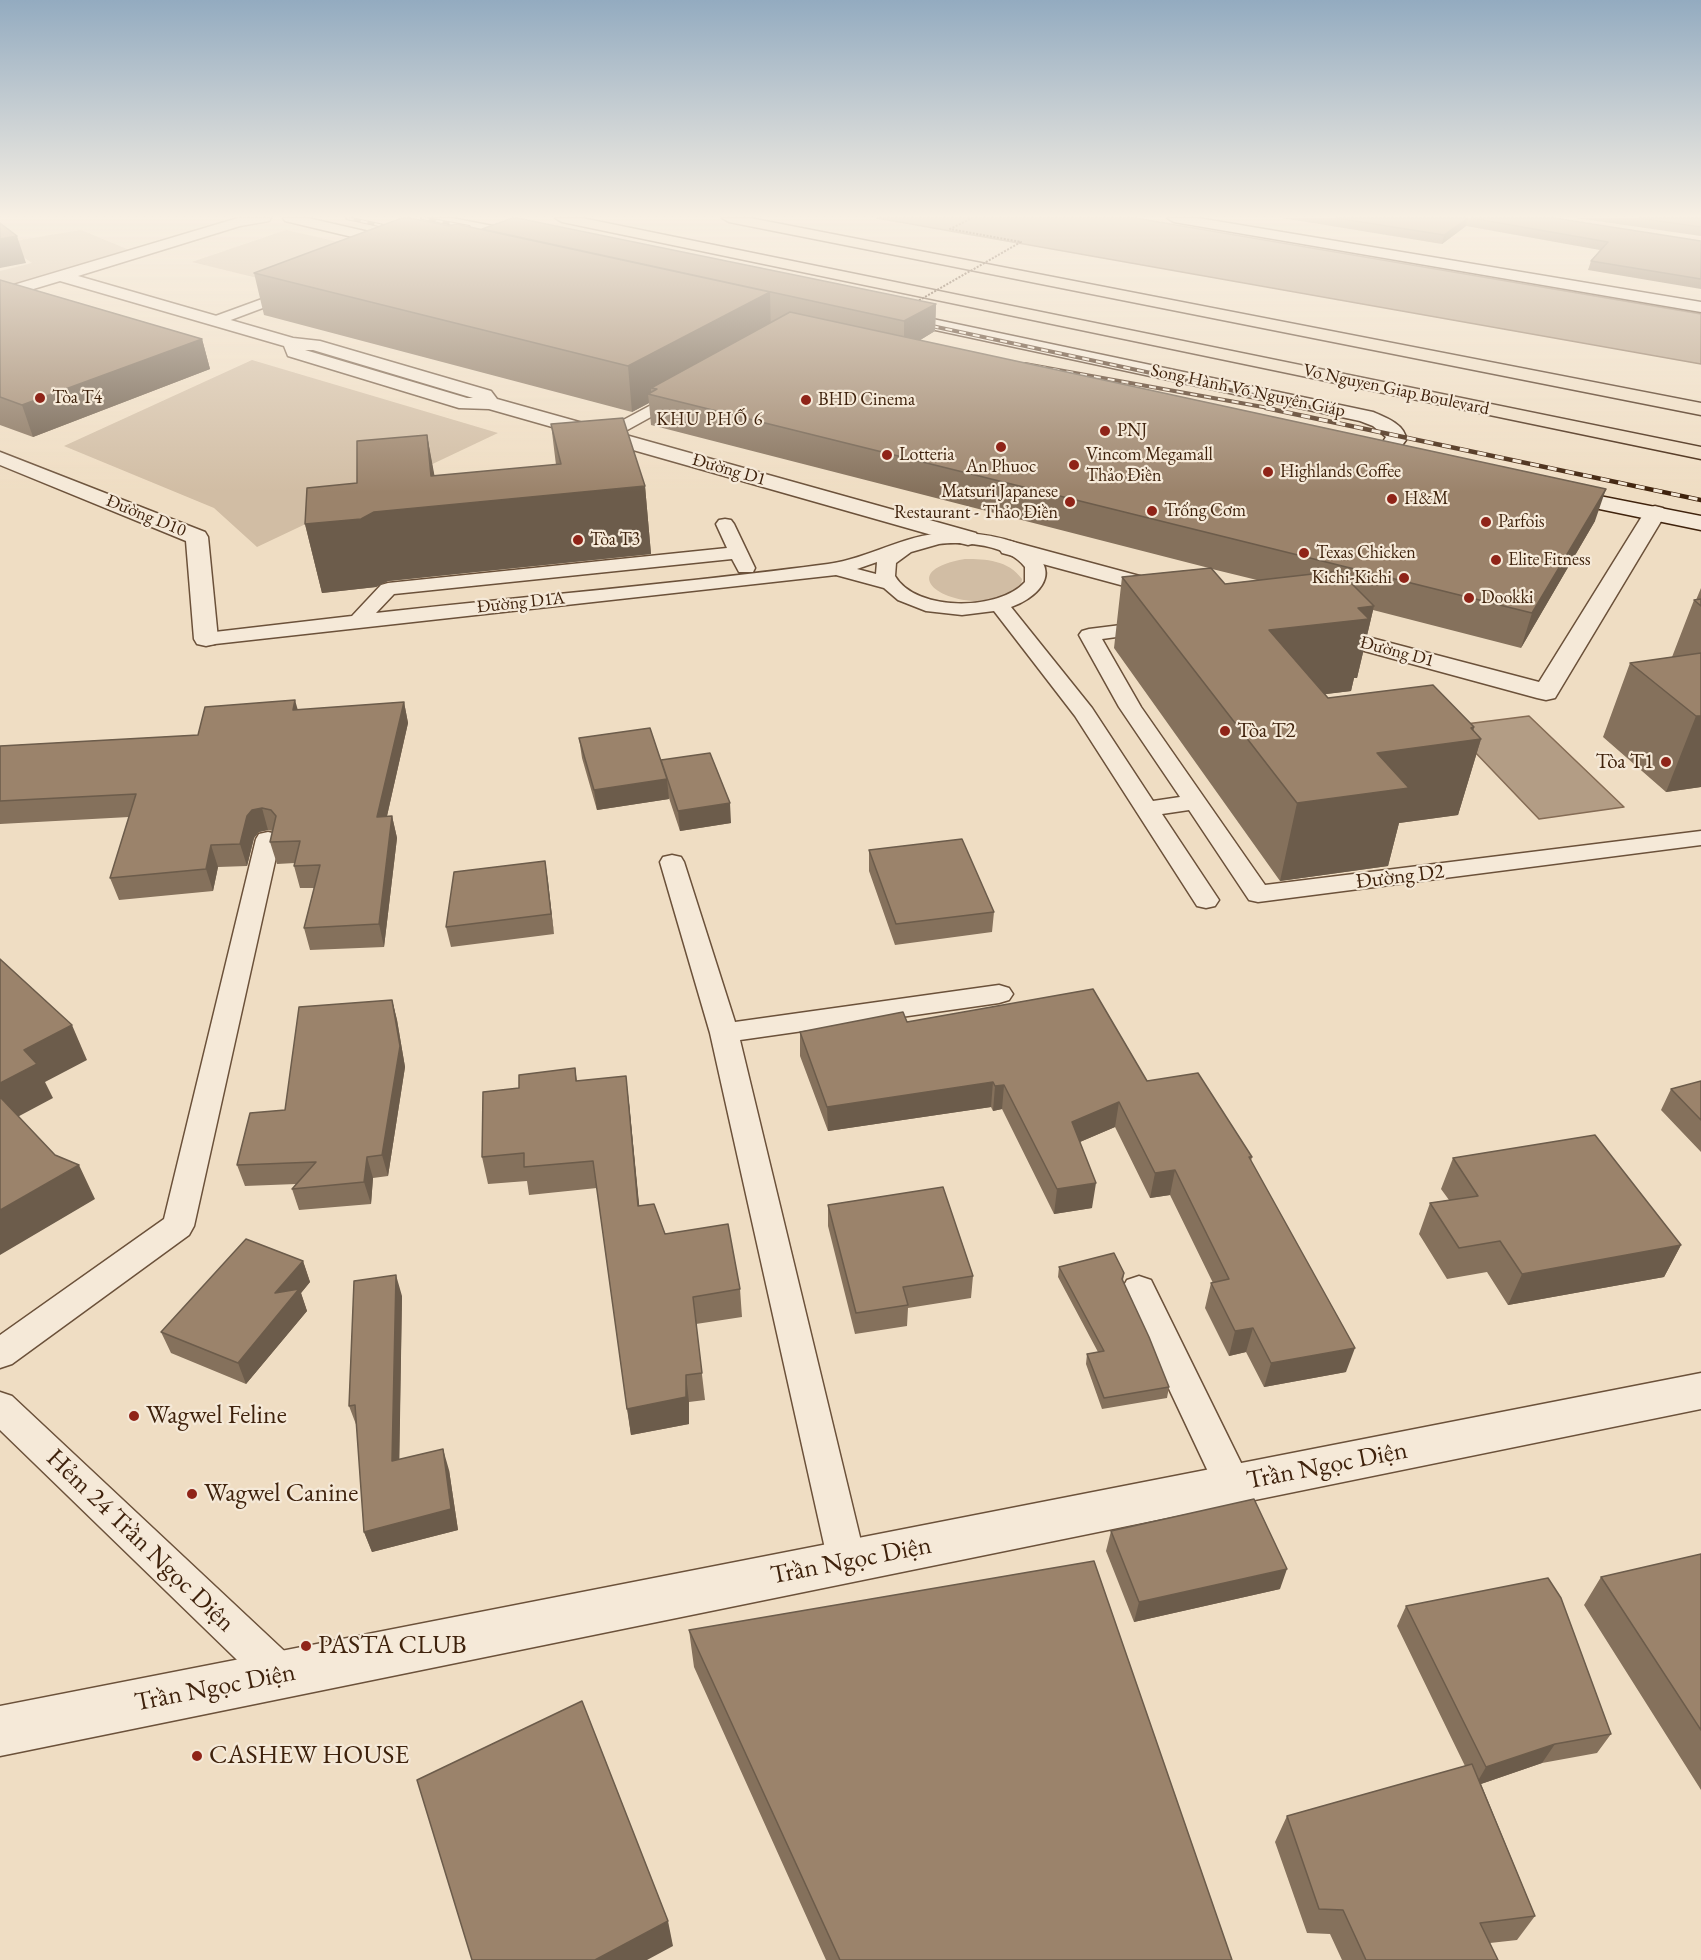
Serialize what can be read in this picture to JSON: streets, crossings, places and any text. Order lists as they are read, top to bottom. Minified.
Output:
{"streets":{"highway":["Vo Nguyen Giap Boulevard"],"street":["Song Hành Võ Nguyên Giáp","Đường D1","Đường D10","Trần Ngọc Diện"],"lane":["Đường D1A","Đường D2","Hẻm 24 Trần Ngọc Diện"]},"crossings":[["Đường D1","Đường D1A"],["Đường D10","Đường D1A"],["Trần Ngọc Diện","Hẻm 24 Trần Ngọc Diện"]],"districts":["KHU PHỐ 6"],"places":["Tòa T4","BHD Cinema","PNJ","An Phuoc","Lotteria","Vincom Megamall Thảo Điền","Highlands Coffee","H&M","Matsuri Japanese Restaurant - Thảo Điền","Trống Cơm","Parfois","Tòa T3","Texas Chicken","Elite Fitness","Kichi-Kichi","Dookki","Tòa T2","Tòa T1","Wagwel Feline","Wagwel Canine","PASTA CLUB","CASHEW HOUSE"]}
